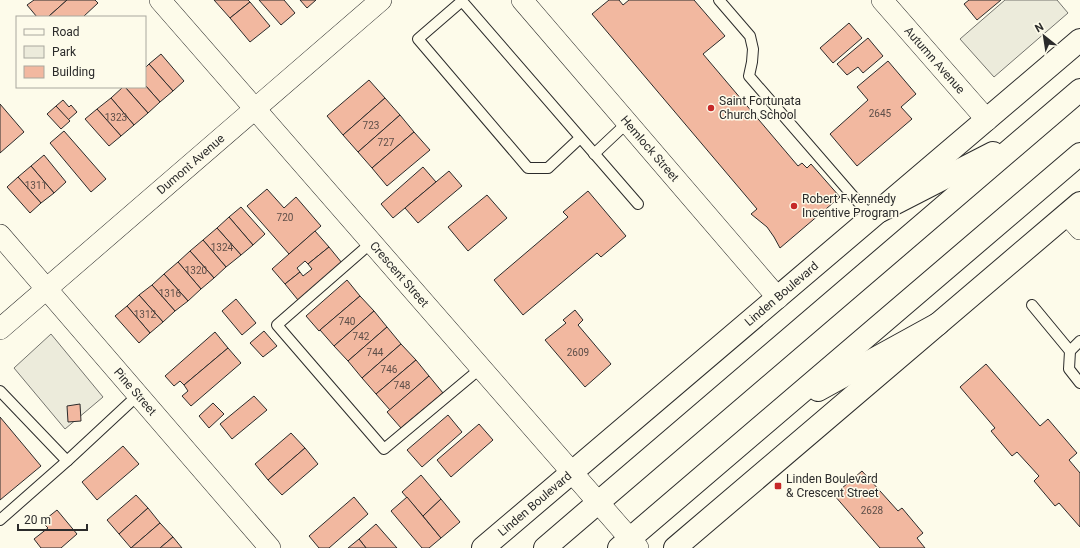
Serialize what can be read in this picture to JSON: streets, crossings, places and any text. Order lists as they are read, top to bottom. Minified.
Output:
{"streets":{"main road":["Linden Boulevard"],"street":["Autumn Avenue","Hemlock Street","Dumont Avenue","Crescent Street","Pine Street"]},"crossings":[["Autumn Avenue","Linden Boulevard"],["Hemlock Street","Linden Boulevard"],["Dumont Avenue","Crescent Street"],["Dumont Avenue","Pine Street"],["Crescent Street","Linden Boulevard"]],"places":{"other":["Saint Fortunata Church School","Robert F Kennedy Incentive Program"],"transit":["Linden Boulevard & Crescent Street"]},"house_numbers":["2645","1323","723","727","1311","720","1324","1320","1316","1312","740","742","744","2609","746","748","2628"],"legend":["Road","Park","Building"],"scale_bar":"20 m","north":"top left"}
